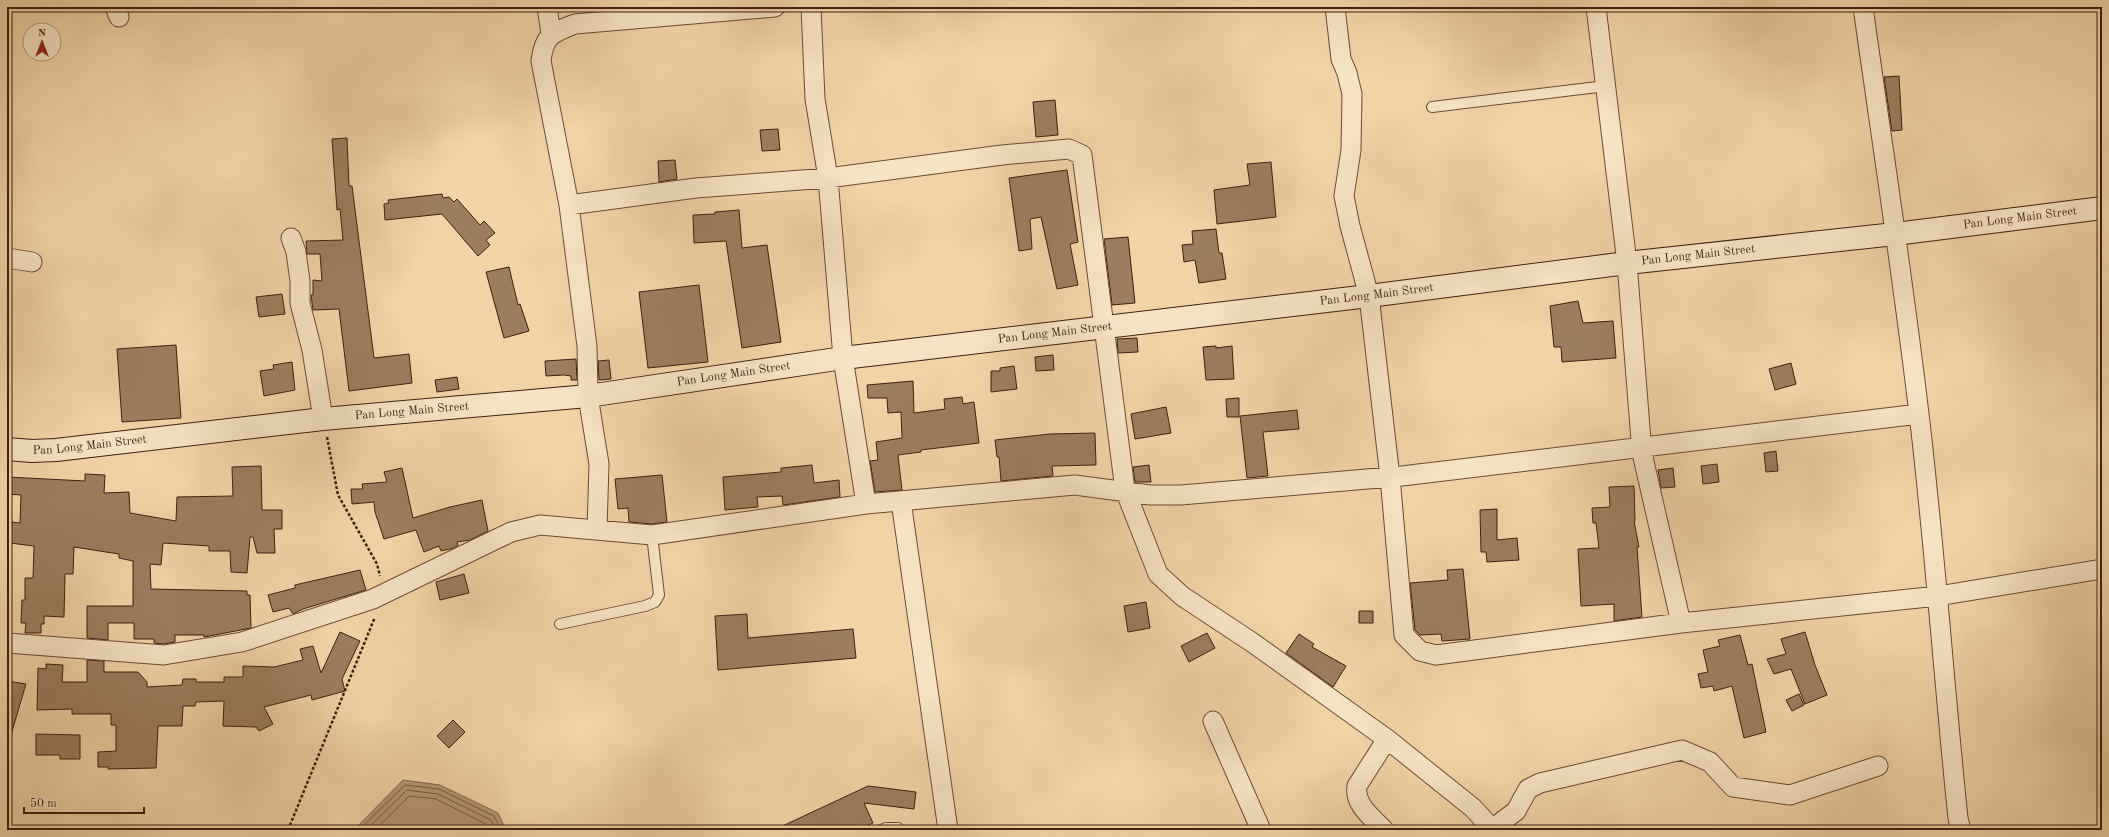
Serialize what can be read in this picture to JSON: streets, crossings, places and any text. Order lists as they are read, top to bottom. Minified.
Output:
{"streets":{"street":["Pan Long Main Street"]},"scale_bar":"50 m","north":"top"}
